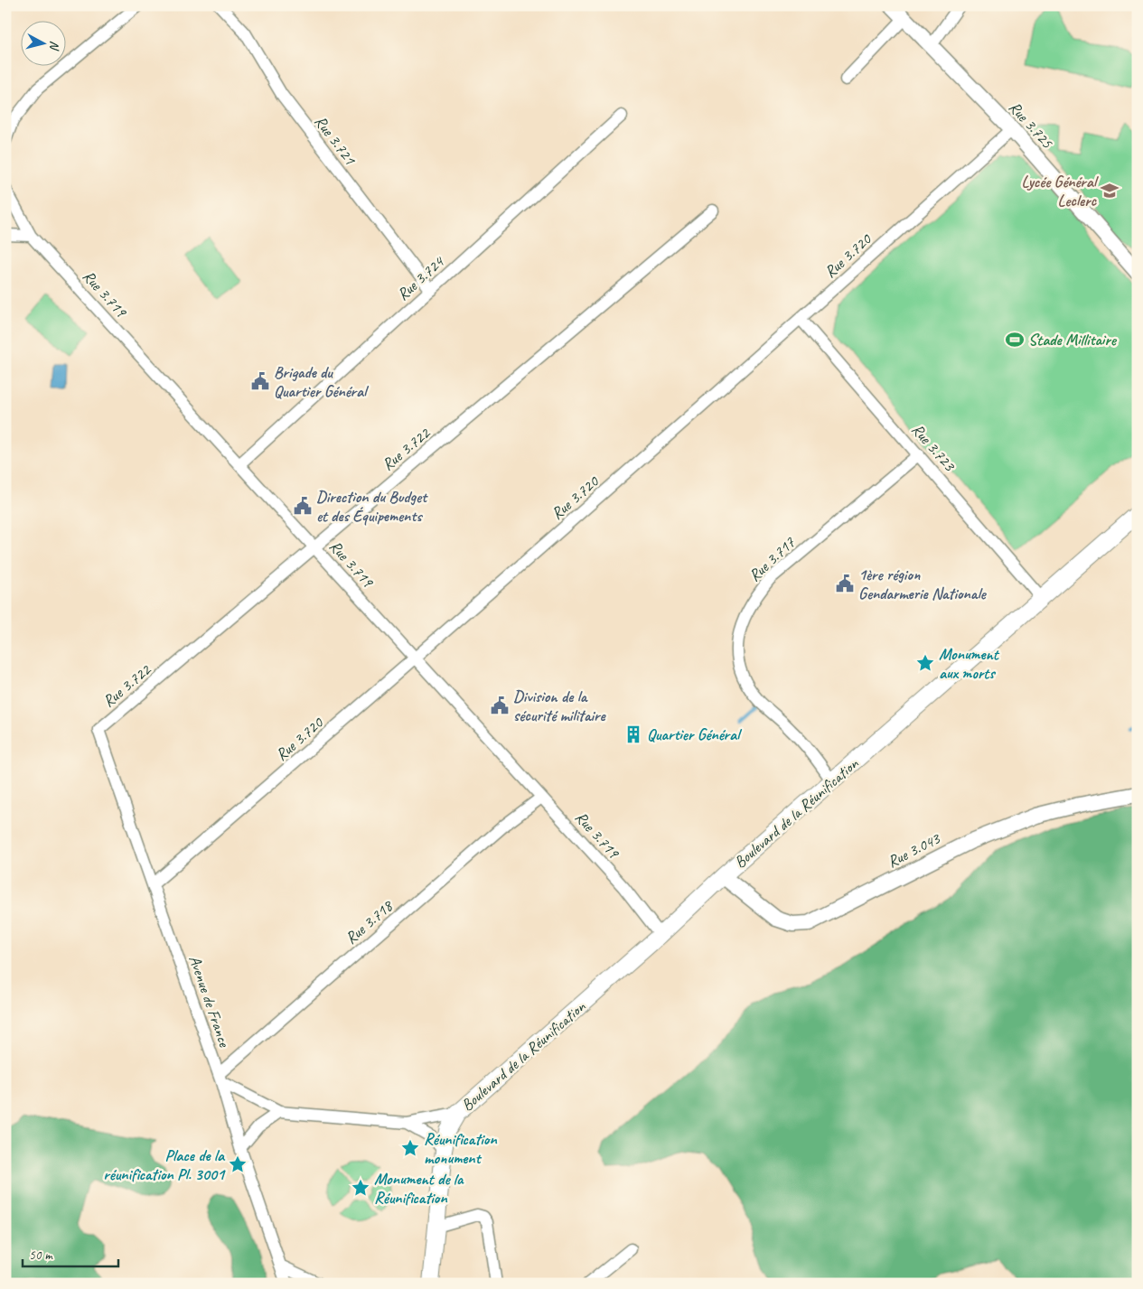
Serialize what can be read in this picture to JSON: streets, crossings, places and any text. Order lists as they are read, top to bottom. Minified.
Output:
{"streets":{"main road":["Boulevard de la Réunification"],"street":["Rue 3.725","Rue 3.721","Rue 3.720","Rue 3.724","Rue 3.719","Rue 3.723","Rue 3.722","Rue 3.717","Rue 3.043","Rue 3.718","Avenue de France"]},"crossings":[["Rue 3.725","Rue 3.720"],["Rue 3.721","Rue 3.724"],["Rue 3.720","Rue 3.719"],["Rue 3.720","Rue 3.723"],["Rue 3.720","Avenue de France"],["Rue 3.724","Rue 3.719"],["Rue 3.719","Rue 3.722"],["Rue 3.719","Boulevard de la Réunification"],["Rue 3.719","Rue 3.718"],["Rue 3.723","Rue 3.717"],["Rue 3.723","Boulevard de la Réunification"],["Rue 3.722","Avenue de France"],["Rue 3.717","Boulevard de la Réunification"],["Boulevard de la Réunification","Rue 3.043"],["Rue 3.718","Avenue de France"]],"places":{"school or university":["Lycée Général Leclerc"],"sports":["Stade Millitaire"],"public building":["Brigade du Quartier Général","Direction du Budget et des Équipements","1ère région Gendarmerie Nationale","Division de la sécurité militaire"],"place":["Monument aux morts","Réunification monument","Place de la réunification Pl. 3001","Monument de la Réunification"],"building":["Quartier Général"]},"scale_bar":"50 m","north":"right"}
